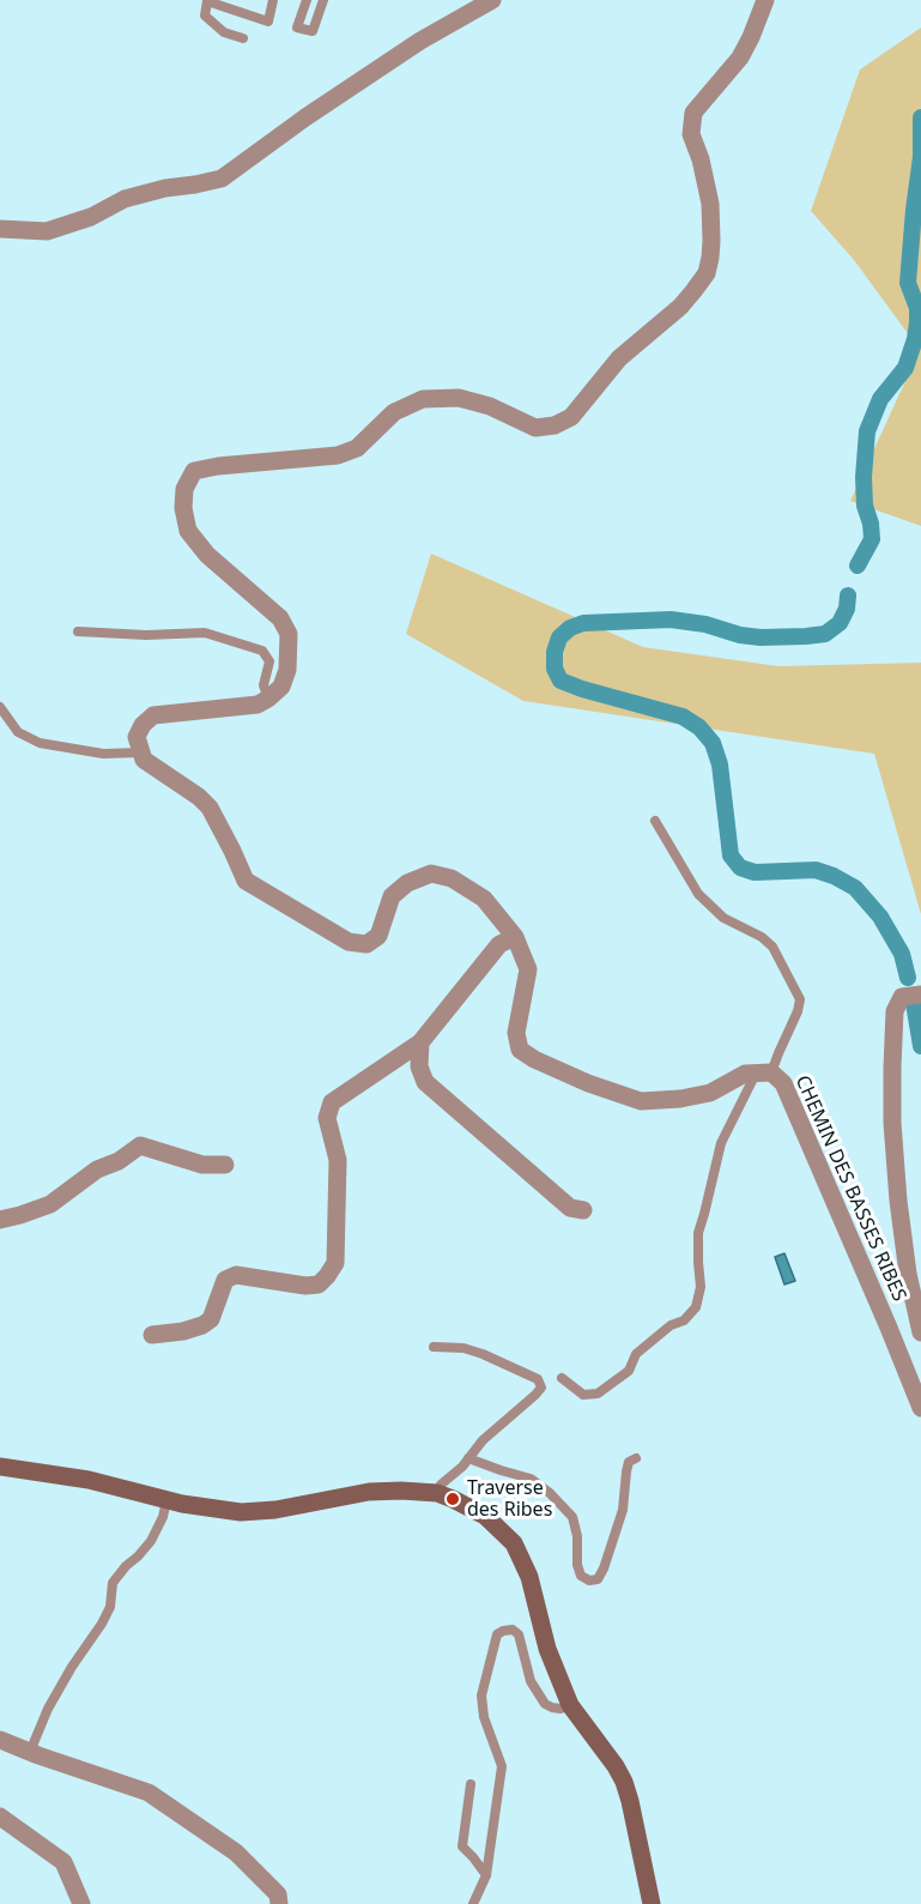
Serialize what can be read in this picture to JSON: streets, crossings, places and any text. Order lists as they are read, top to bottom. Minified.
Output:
{"streets":{"street":["CHEMIN DES BASSES RIBES"]},"places":["Traverse des Ribes"]}
